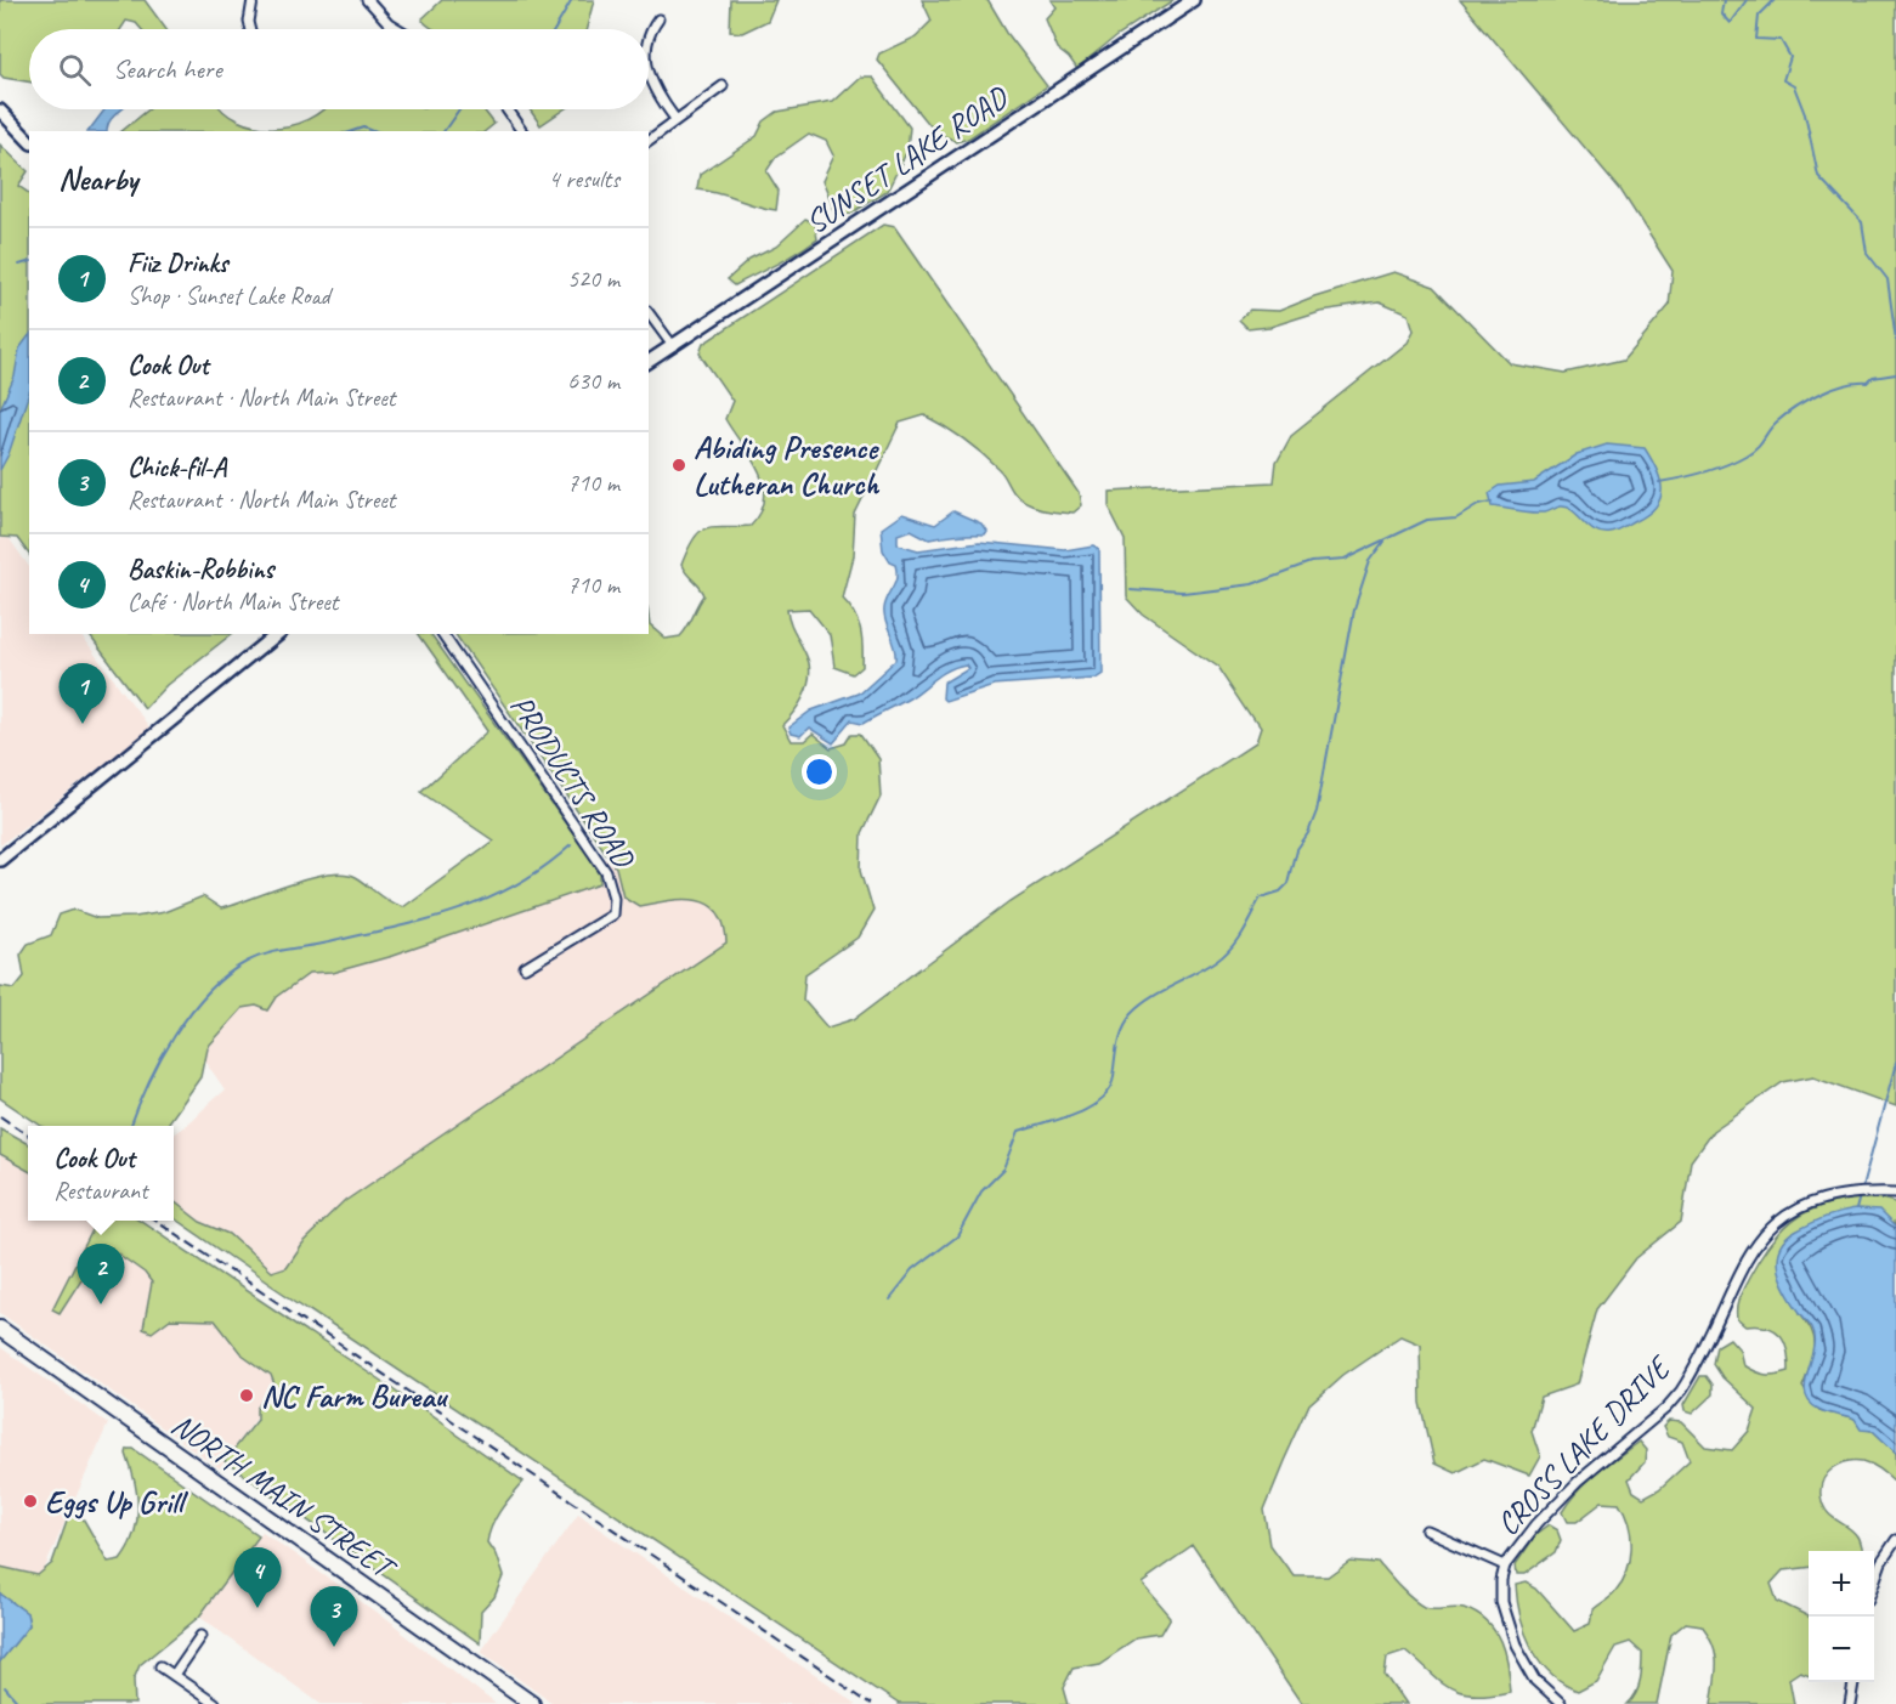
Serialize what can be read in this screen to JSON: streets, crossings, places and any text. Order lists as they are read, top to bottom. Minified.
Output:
{"streets":{"highway":["NORTH MAIN STREET"],"main road":["SUNSET LAKE ROAD"],"street":["PRODUCTS ROAD","CROSS LAKE DRIVE"]},"places":["Abiding Presence Lutheran Church","NC Farm Bureau","Eggs Up Grill"],"page":{"search":"Search here","heading":["Nearby","4 results"],"list":[{"mark":"1","name":"Fiiz Drinks","note":"Shop · Sunset Lake Road","value":"520 m"},{"mark":"2","name":"Cook Out","note":"Restaurant · North Main Street","value":"630 m"},{"mark":"3","name":"Chick-fil-A","note":"Restaurant · North Main Street","value":"710 m"},{"mark":"4","name":"Baskin-Robbins","note":"Café · North Main Street","value":"710 m"}],"pins":["1","2","4","3"],"popup":["Cook Out","Restaurant"],"map_buttons":["+","−"]}}
